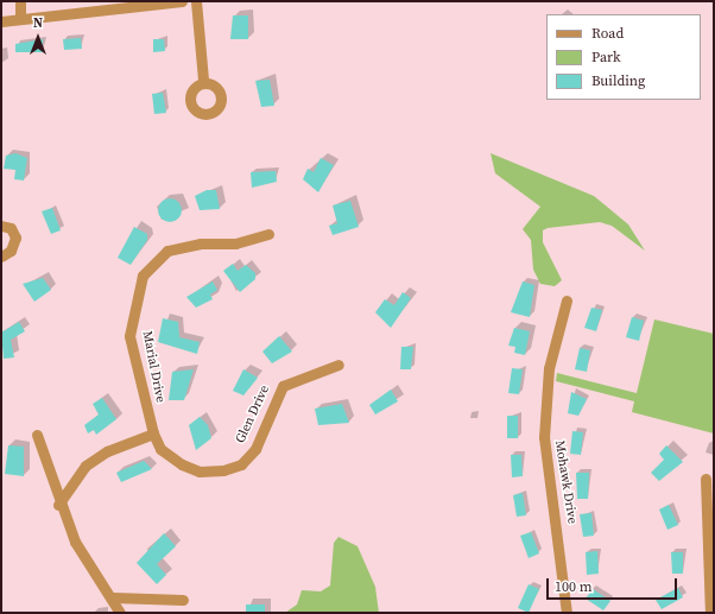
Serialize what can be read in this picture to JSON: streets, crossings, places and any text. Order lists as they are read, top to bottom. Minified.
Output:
{"streets":{"street":["Marial Drive","Glen Drive","Mohawk Drive"]},"crossings":[["Marial Drive","Glen Drive"]],"legend":["Road","Park","Building"],"scale_bar":"100 m","north":"top"}
